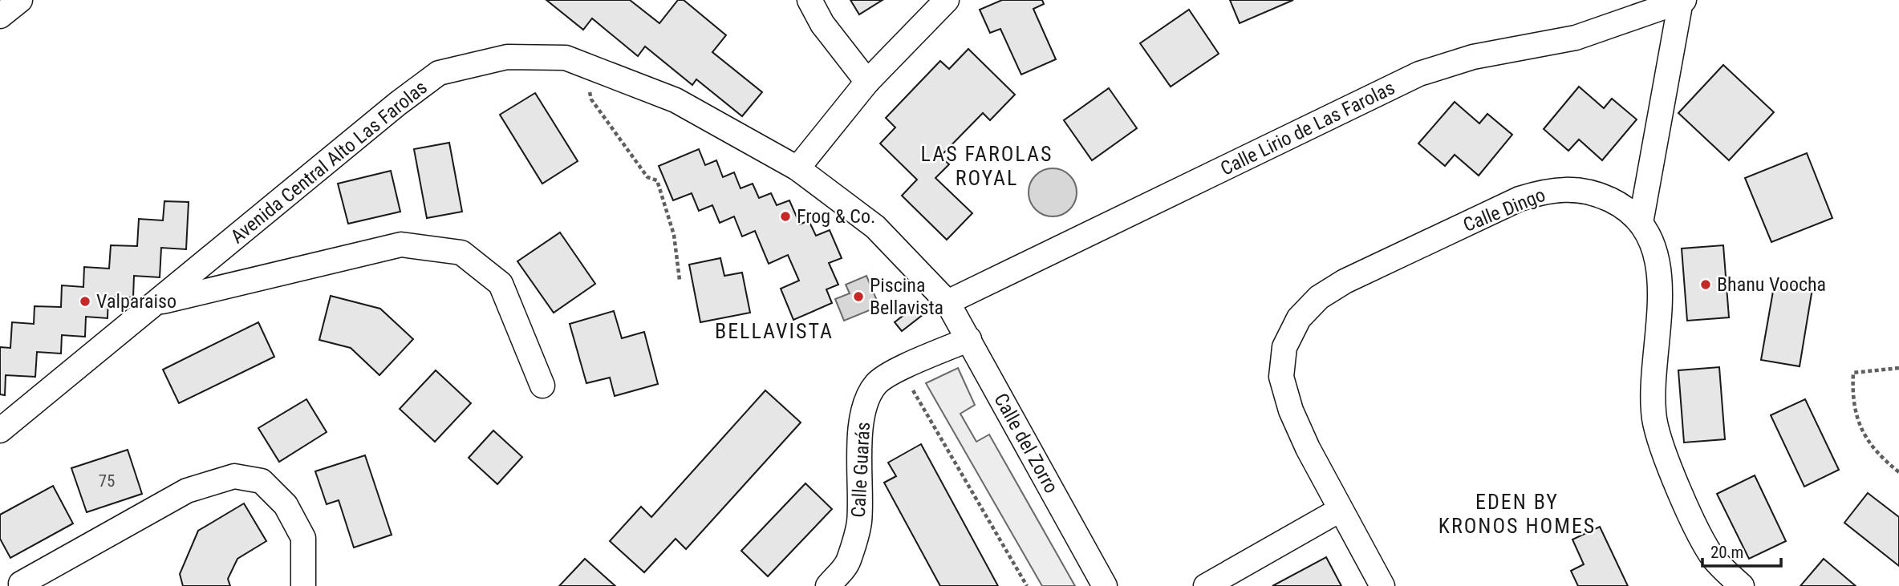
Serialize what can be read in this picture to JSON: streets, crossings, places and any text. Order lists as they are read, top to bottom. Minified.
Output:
{"streets":{"street":["Calle Lirio de Las Farolas","Avenida Central Alto Las Farolas","Calle Dingo","Calle del Zorro","Calle Guarás"]},"crossings":[["Calle Lirio de Las Farolas","Avenida Central Alto Las Farolas"],["Calle Lirio de Las Farolas","Calle del Zorro"],["Avenida Central Alto Las Farolas","Calle del Zorro"],["Calle del Zorro","Calle Guarás"]],"districts":["LAS FAROLAS ROYAL","BELLAVISTA","EDEN BY KRONOS HOMES"],"places":["Frog & Co.","Bhanu Voocha","Piscina Bellavista","Valparaiso"],"house_numbers":["75"],"scale_bar":"20 m"}
